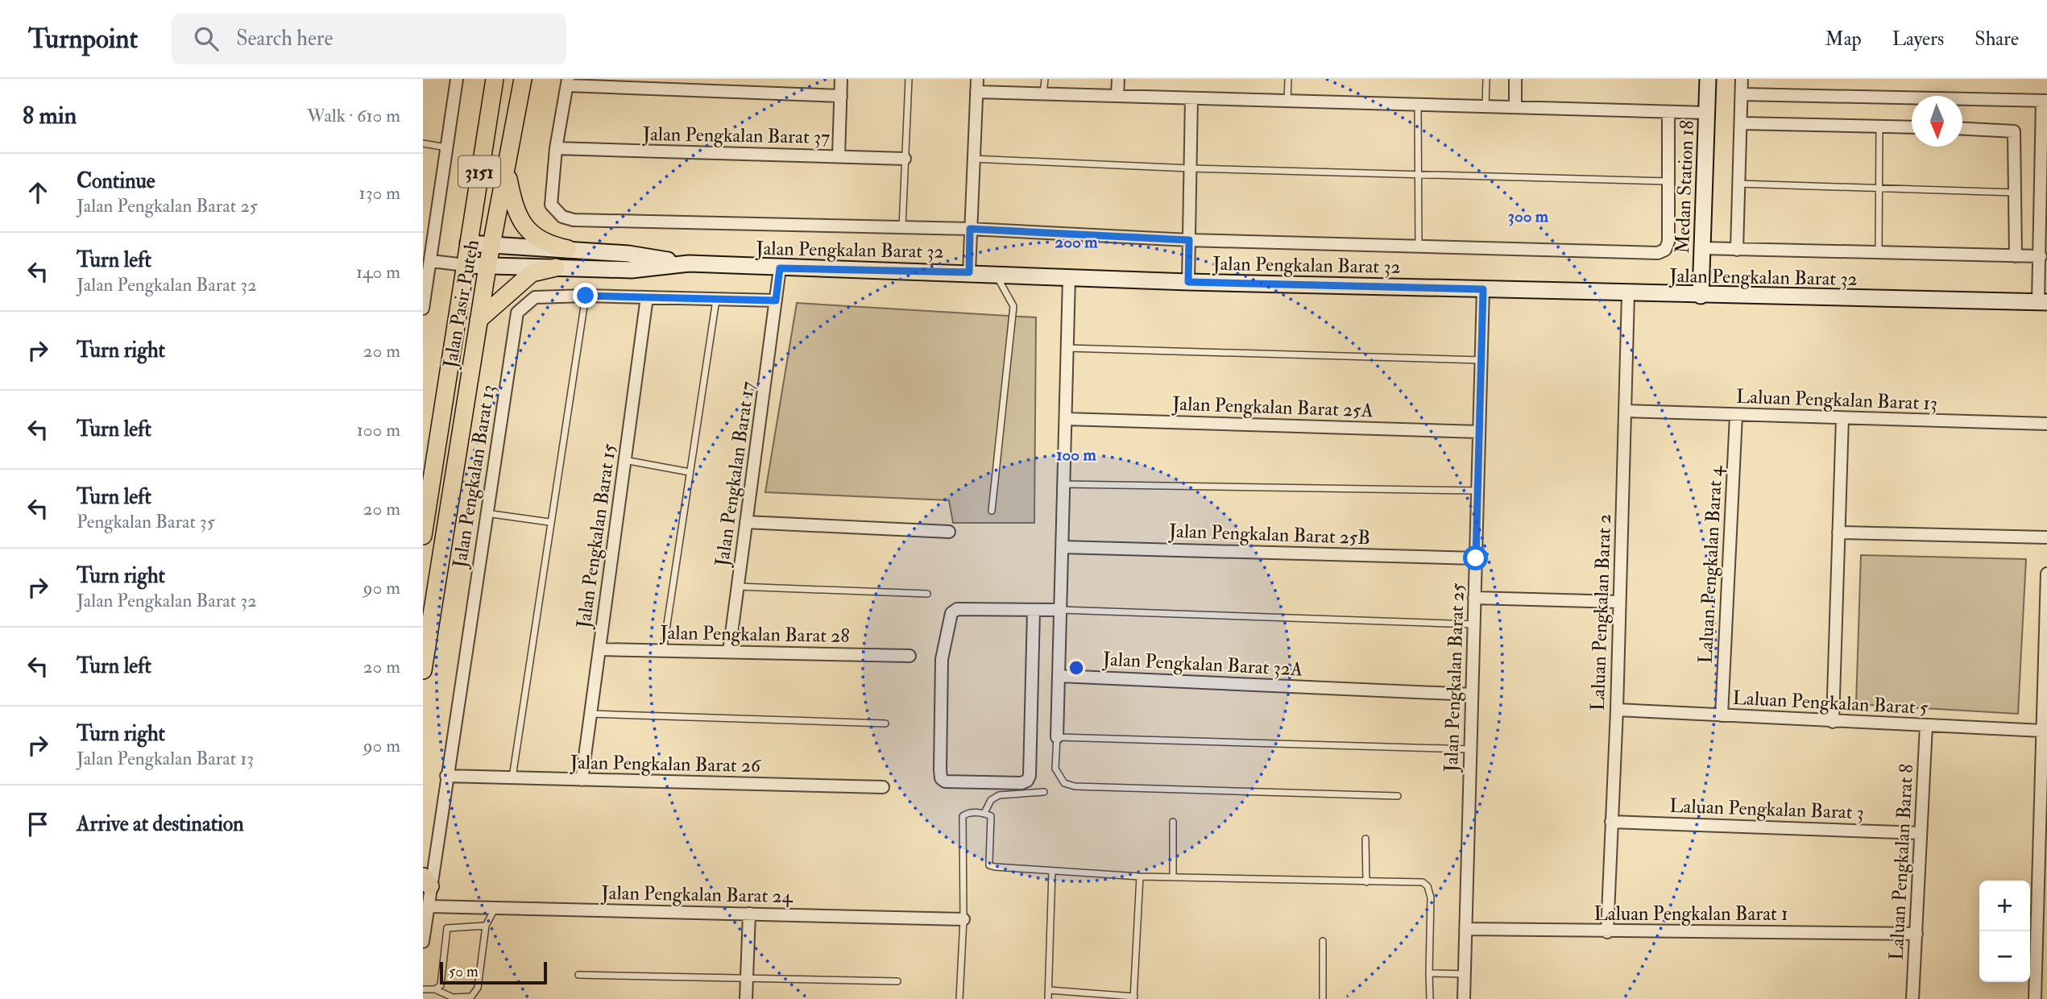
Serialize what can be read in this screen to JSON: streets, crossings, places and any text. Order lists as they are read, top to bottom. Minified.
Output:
{"streets":{"main road":["3151","Jalan Pasir Puteh"],"street":["Jalan Pengkalan Barat 37","Medan Station 18","Jalan Pengkalan Barat 32","Laluan Pengkalan Barat 13","Jalan Pengkalan Barat 25A","Jalan Pengkalan Barat 17","Jalan Pengkalan Barat 13","Jalan Pengkalan Barat 25B","Jalan Pengkalan Barat 15","Laluan Pengkalan Barat 4","Laluan Pengkalan Barat 2","Jalan Pengkalan Barat 28","Jalan Pengkalan Barat 32A","Jalan Pengkalan Barat 25","Laluan Pengkalan Barat 5","Jalan Pengkalan Barat 26","Laluan Pengkalan Barat 3","Laluan Pengkalan Barat 8","Jalan Pengkalan Barat 24","Laluan Pengkalan Barat 1"]},"crossings":[["Medan Station 18","Jalan Pengkalan Barat 32"],["Jalan Pengkalan Barat 32","Jalan Pasir Puteh"],["Jalan Pengkalan Barat 32","Jalan Pengkalan Barat 17"],["Jalan Pengkalan Barat 32","Laluan Pengkalan Barat 2"],["Jalan Pengkalan Barat 32","Jalan Pengkalan Barat 25"],["Laluan Pengkalan Barat 13","Laluan Pengkalan Barat 4"],["Laluan Pengkalan Barat 13","Laluan Pengkalan Barat 2"],["Jalan Pengkalan Barat 25A","Jalan Pengkalan Barat 25"],["Jalan Pengkalan Barat 17","Jalan Pengkalan Barat 13"],["Jalan Pengkalan Barat 17","Jalan Pengkalan Barat 28"],["Jalan Pengkalan Barat 13","Jalan Pengkalan Barat 15"],["Jalan Pengkalan Barat 13","Jalan Pengkalan Barat 26"],["Jalan Pengkalan Barat 13","Jalan Pengkalan Barat 24"],["Jalan Pengkalan Barat 25B","Jalan Pengkalan Barat 25"],["Jalan Pengkalan Barat 15","Jalan Pengkalan Barat 28"],["Jalan Pengkalan Barat 15","Jalan Pengkalan Barat 26"],["Laluan Pengkalan Barat 4","Laluan Pengkalan Barat 5"],["Laluan Pengkalan Barat 2","Laluan Pengkalan Barat 5"],["Laluan Pengkalan Barat 2","Laluan Pengkalan Barat 3"],["Laluan Pengkalan Barat 2","Laluan Pengkalan Barat 1"],["Jalan Pengkalan Barat 32A","Jalan Pengkalan Barat 25"],["Jalan Pengkalan Barat 25","Laluan Pengkalan Barat 1"],["Laluan Pengkalan Barat 5","Laluan Pengkalan Barat 8"],["Laluan Pengkalan Barat 3","Laluan Pengkalan Barat 8"],["Laluan Pengkalan Barat 8","Laluan Pengkalan Barat 1"]],"scale_bar":"50 m","north":"bottom","page":{"header":"Turnpoint","search":"Search here","nav":["Map","Layers","Share"],"heading":["8 min","Walk · 610 m"],"list":[["Continue","Jalan Pengkalan Barat 25","130 m"],["Turn left","Jalan Pengkalan Barat 32","140 m"],["Turn right","20 m"],["Turn left","100 m"],["Turn left","Pengkalan Barat 35","20 m"],["Turn right","Jalan Pengkalan Barat 32","90 m"],["Turn left","20 m"],["Turn right","Jalan Pengkalan Barat 13","90 m"],"Arrive at destination"],"map_buttons":["+","−"],"scale":"50 m"},"rings":["300 m","200 m","100 m"]}
